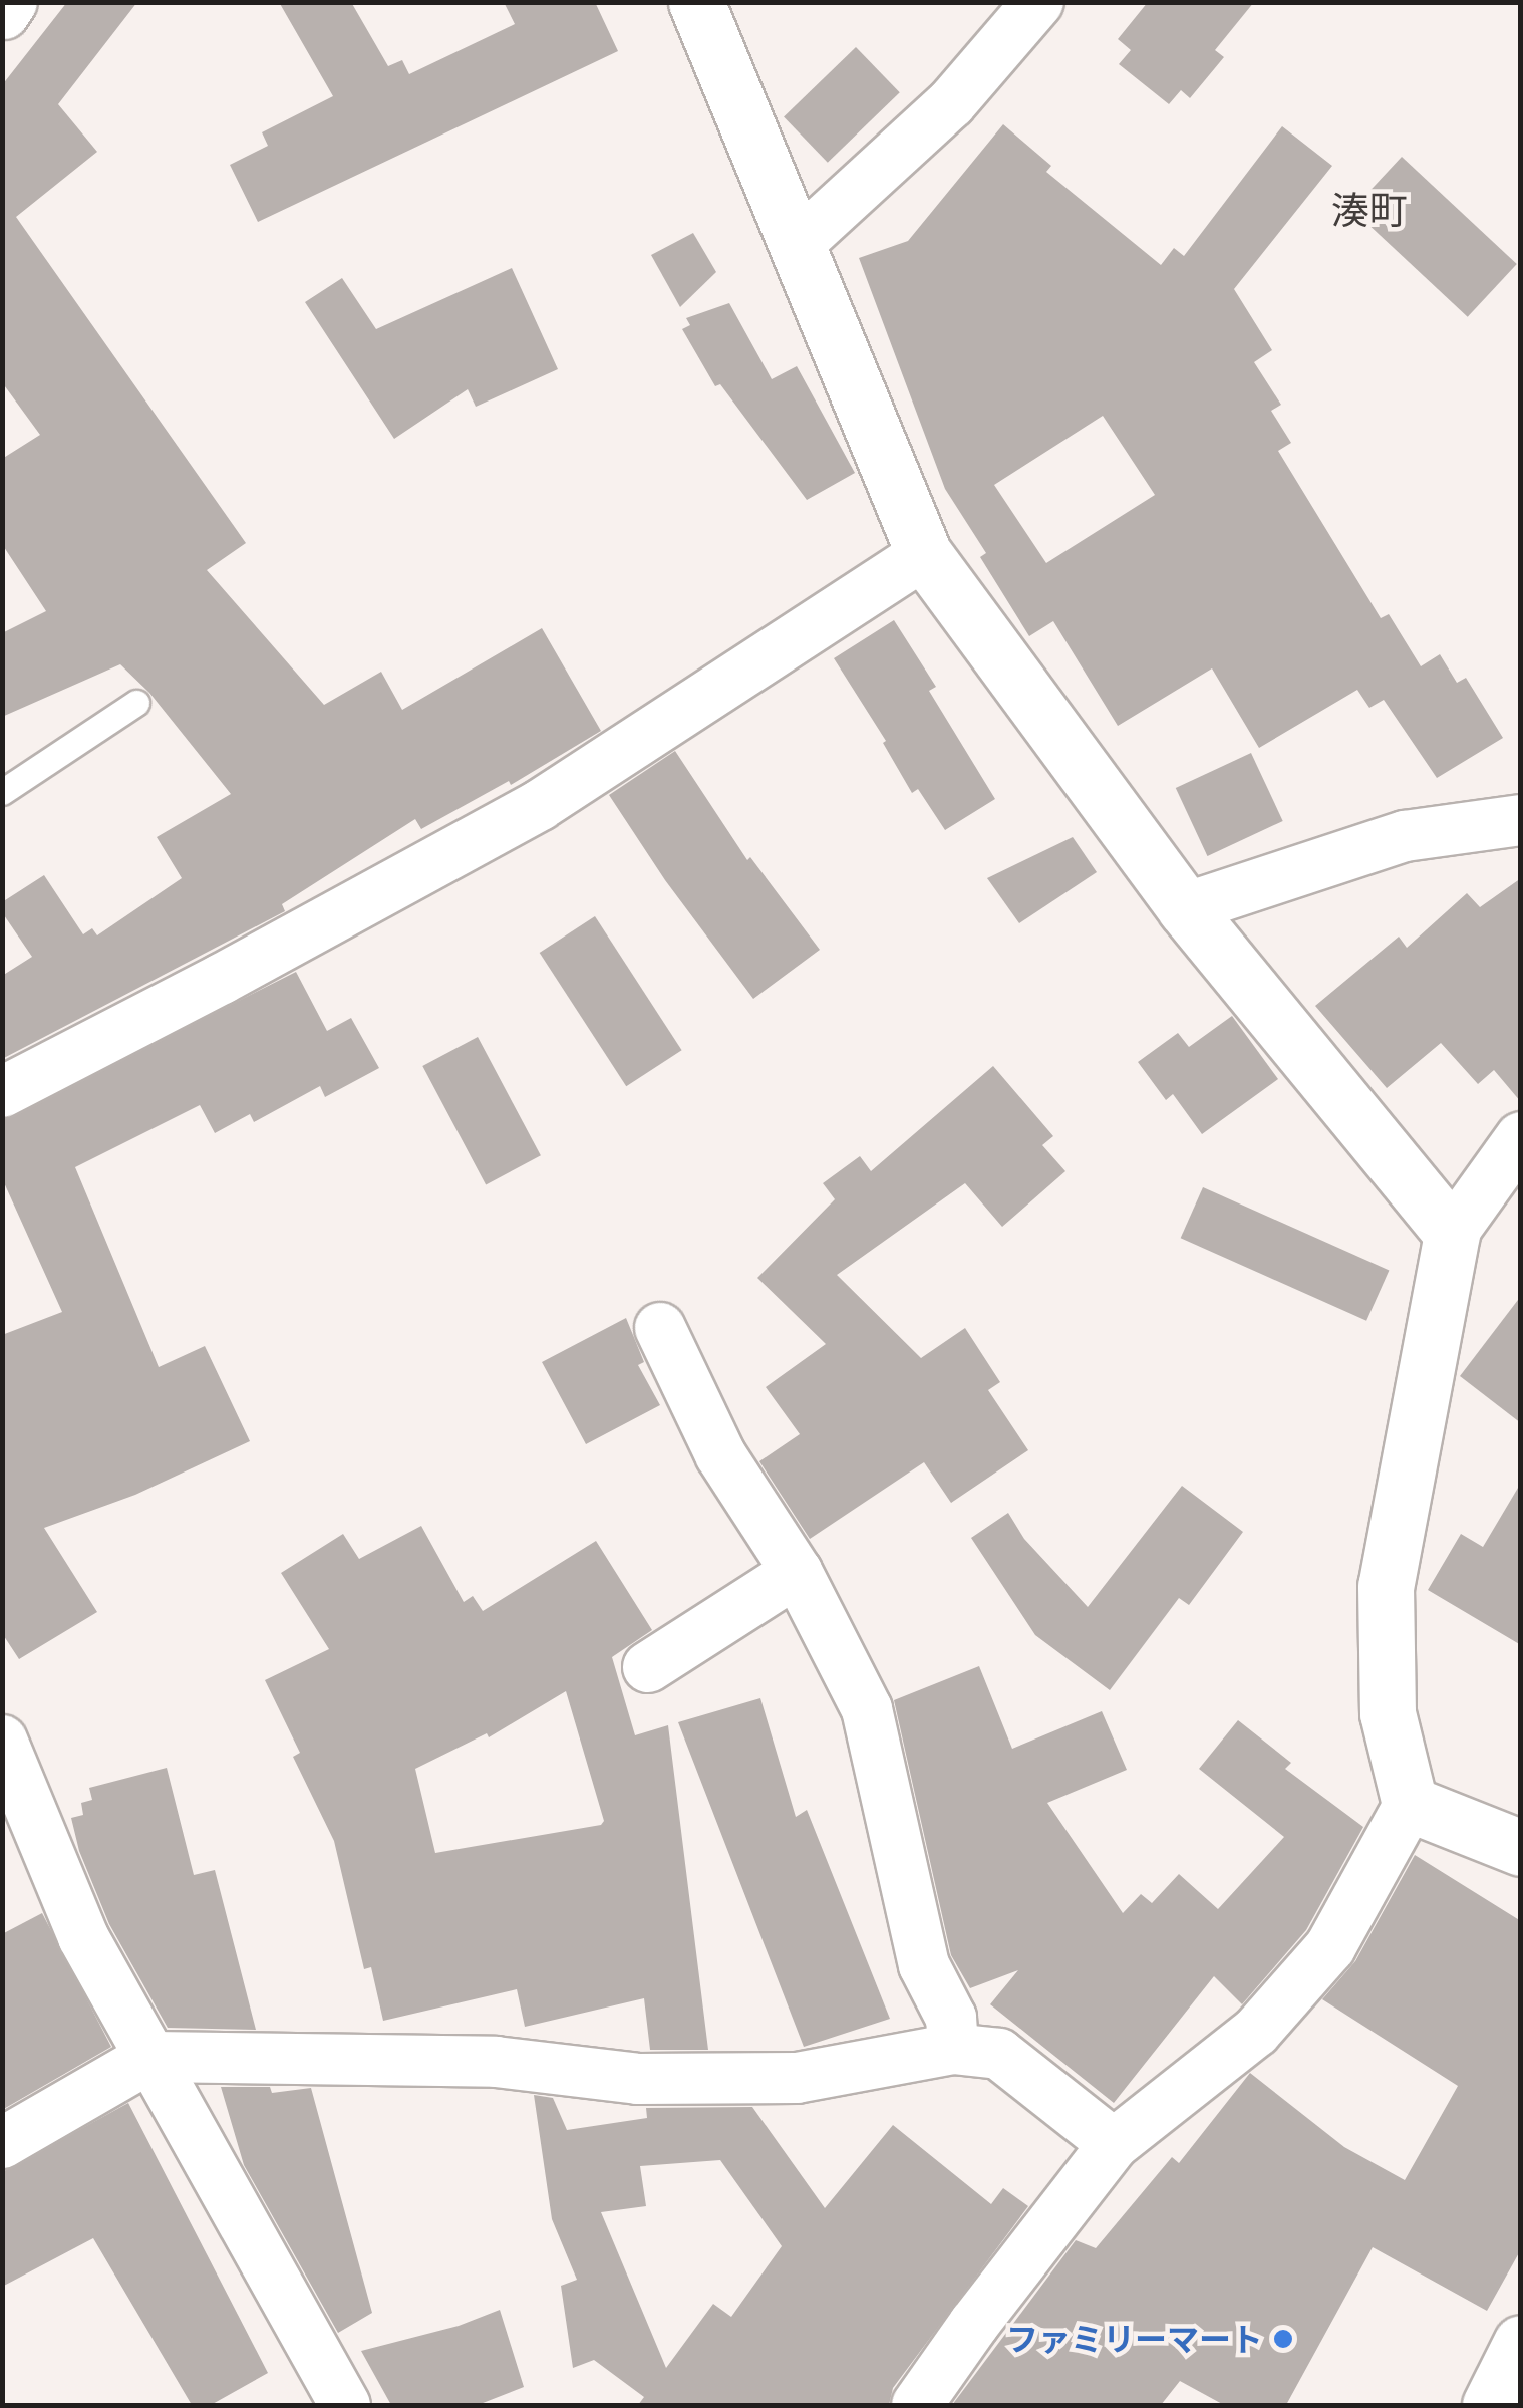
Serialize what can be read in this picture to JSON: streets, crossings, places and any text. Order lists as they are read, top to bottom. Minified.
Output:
{"districts":["湊町"],"places":["ファミリーマート"]}
